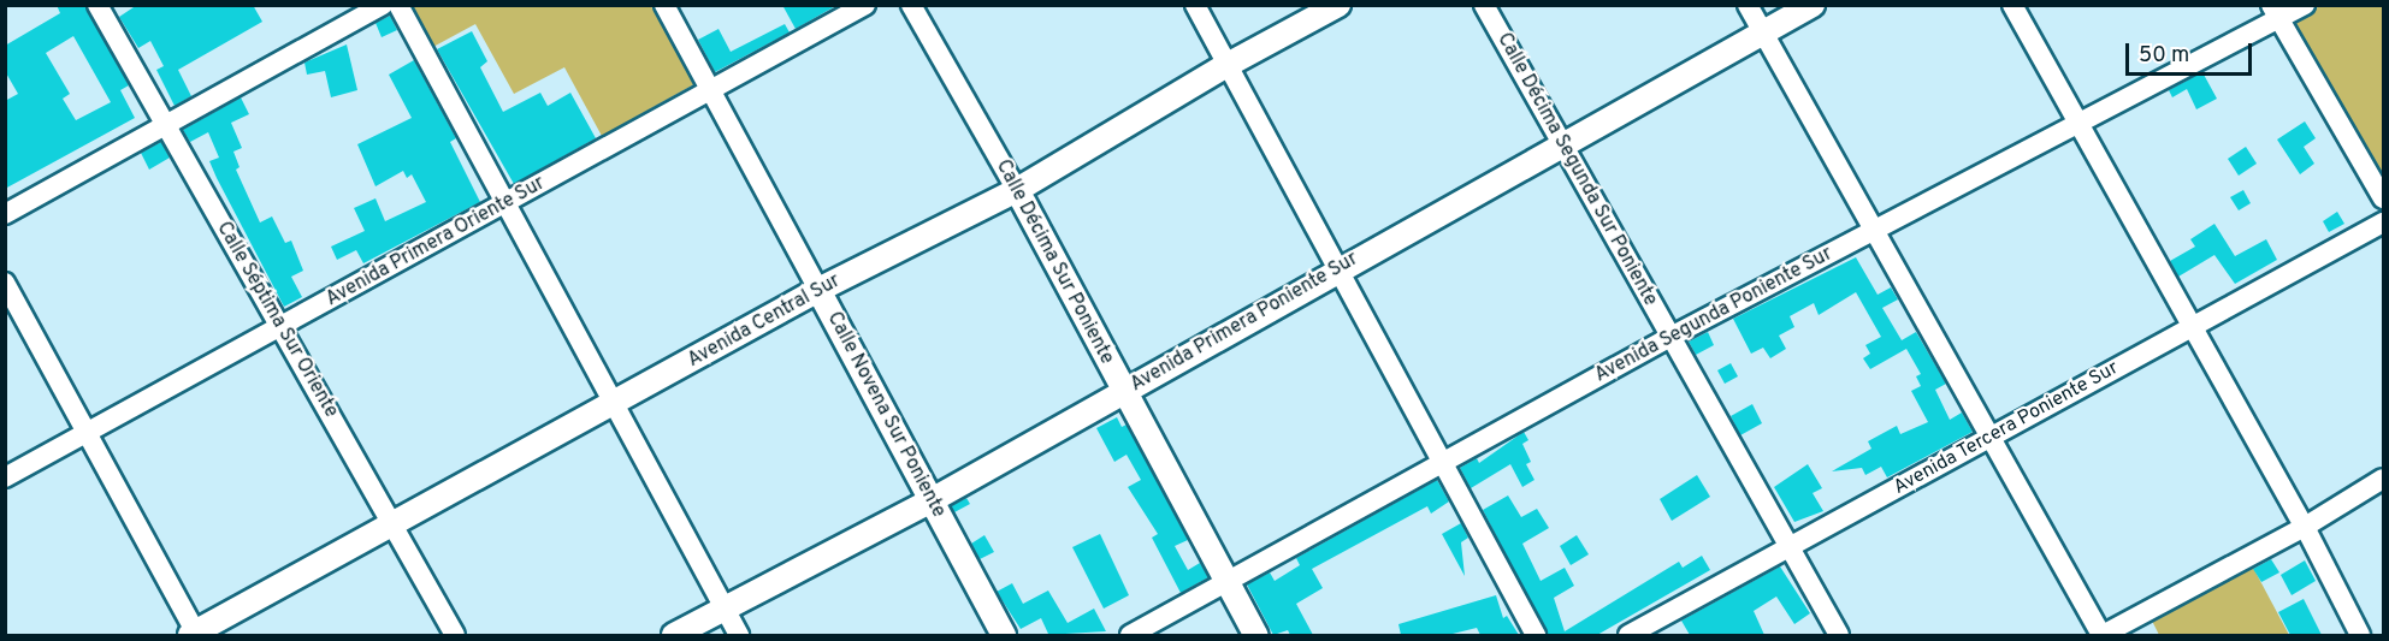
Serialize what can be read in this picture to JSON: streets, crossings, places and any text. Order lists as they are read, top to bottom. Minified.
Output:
{"streets":{"street":["Calle Décima Segunda Sur Poniente","Avenida Primera Oriente Sur","Calle Décima Sur Poniente","Avenida Segunda Poniente Sur","Calle Séptima Sur Oriente","Avenida Central Sur","Avenida Primera Poniente Sur","Calle Novena Sur Poniente","Avenida Tercera Poniente Sur"]},"crossings":[["Calle Décima Segunda Sur Poniente","Avenida Segunda Poniente Sur"],["Calle Décima Segunda Sur Poniente","Avenida Primera Poniente Sur"],["Calle Décima Segunda Sur Poniente","Avenida Tercera Poniente Sur"],["Avenida Primera Oriente Sur","Calle Séptima Sur Oriente"],["Avenida Primera Oriente Sur","Calle Novena Sur Poniente"],["Calle Décima Sur Poniente","Avenida Segunda Poniente Sur"],["Calle Décima Sur Poniente","Avenida Central Sur"],["Calle Décima Sur Poniente","Avenida Primera Poniente Sur"],["Calle Séptima Sur Oriente","Avenida Central Sur"],["Avenida Central Sur","Calle Novena Sur Poniente"],["Avenida Primera Poniente Sur","Calle Novena Sur Poniente"]],"scale_bar":"50 m"}
